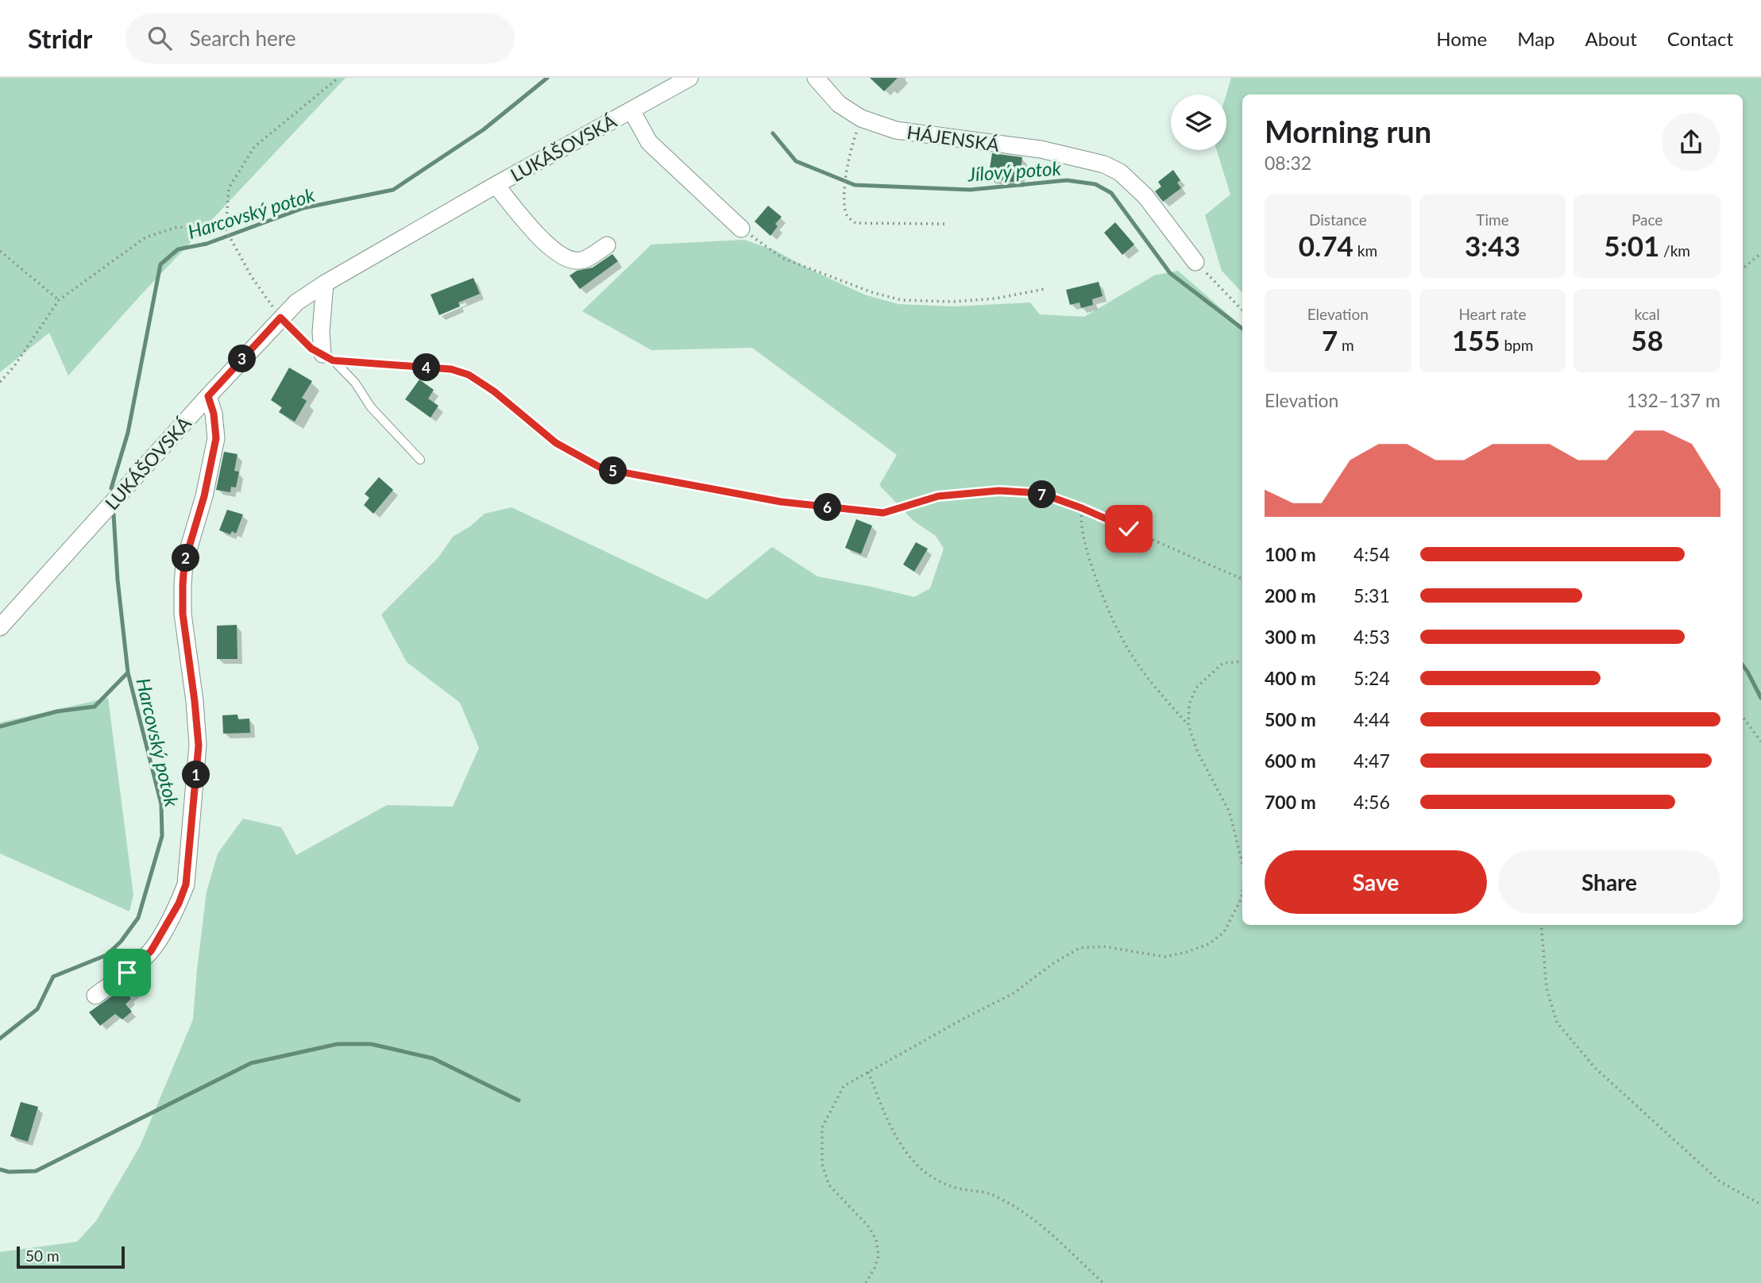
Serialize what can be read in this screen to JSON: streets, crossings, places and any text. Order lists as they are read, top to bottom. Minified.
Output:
{"streets":{"street":["HÁJENSKÁ","LUKÁŠOVSKÁ"]},"water":["Jílový potok","Harcovský potok"],"scale_bar":"50 m","page":{"header":"Stridr","search":"Search here","nav":["Home","Map","About","Contact"],"heading":["Morning run","08:32"],"stats":[["Distance","0.74 km"],["Time","3:43"],["Pace","5:01 /km"],["Elevation","7 m"],["Heart rate","155 bpm"],["kcal","58"]],"pins":["3","4","5","7","6","2","1"],"chart":["Elevation","132–137 m"],"list":[{"name":"100 m","note":"4:54"},{"name":"200 m","note":"5:31"},{"name":"300 m","note":"4:53"},{"name":"400 m","note":"5:24"},{"name":"500 m","note":"4:44"},{"name":"600 m","note":"4:47"},{"name":"700 m","note":"4:56"}],"buttons":["Save","Share"],"scale":"50 m"}}
